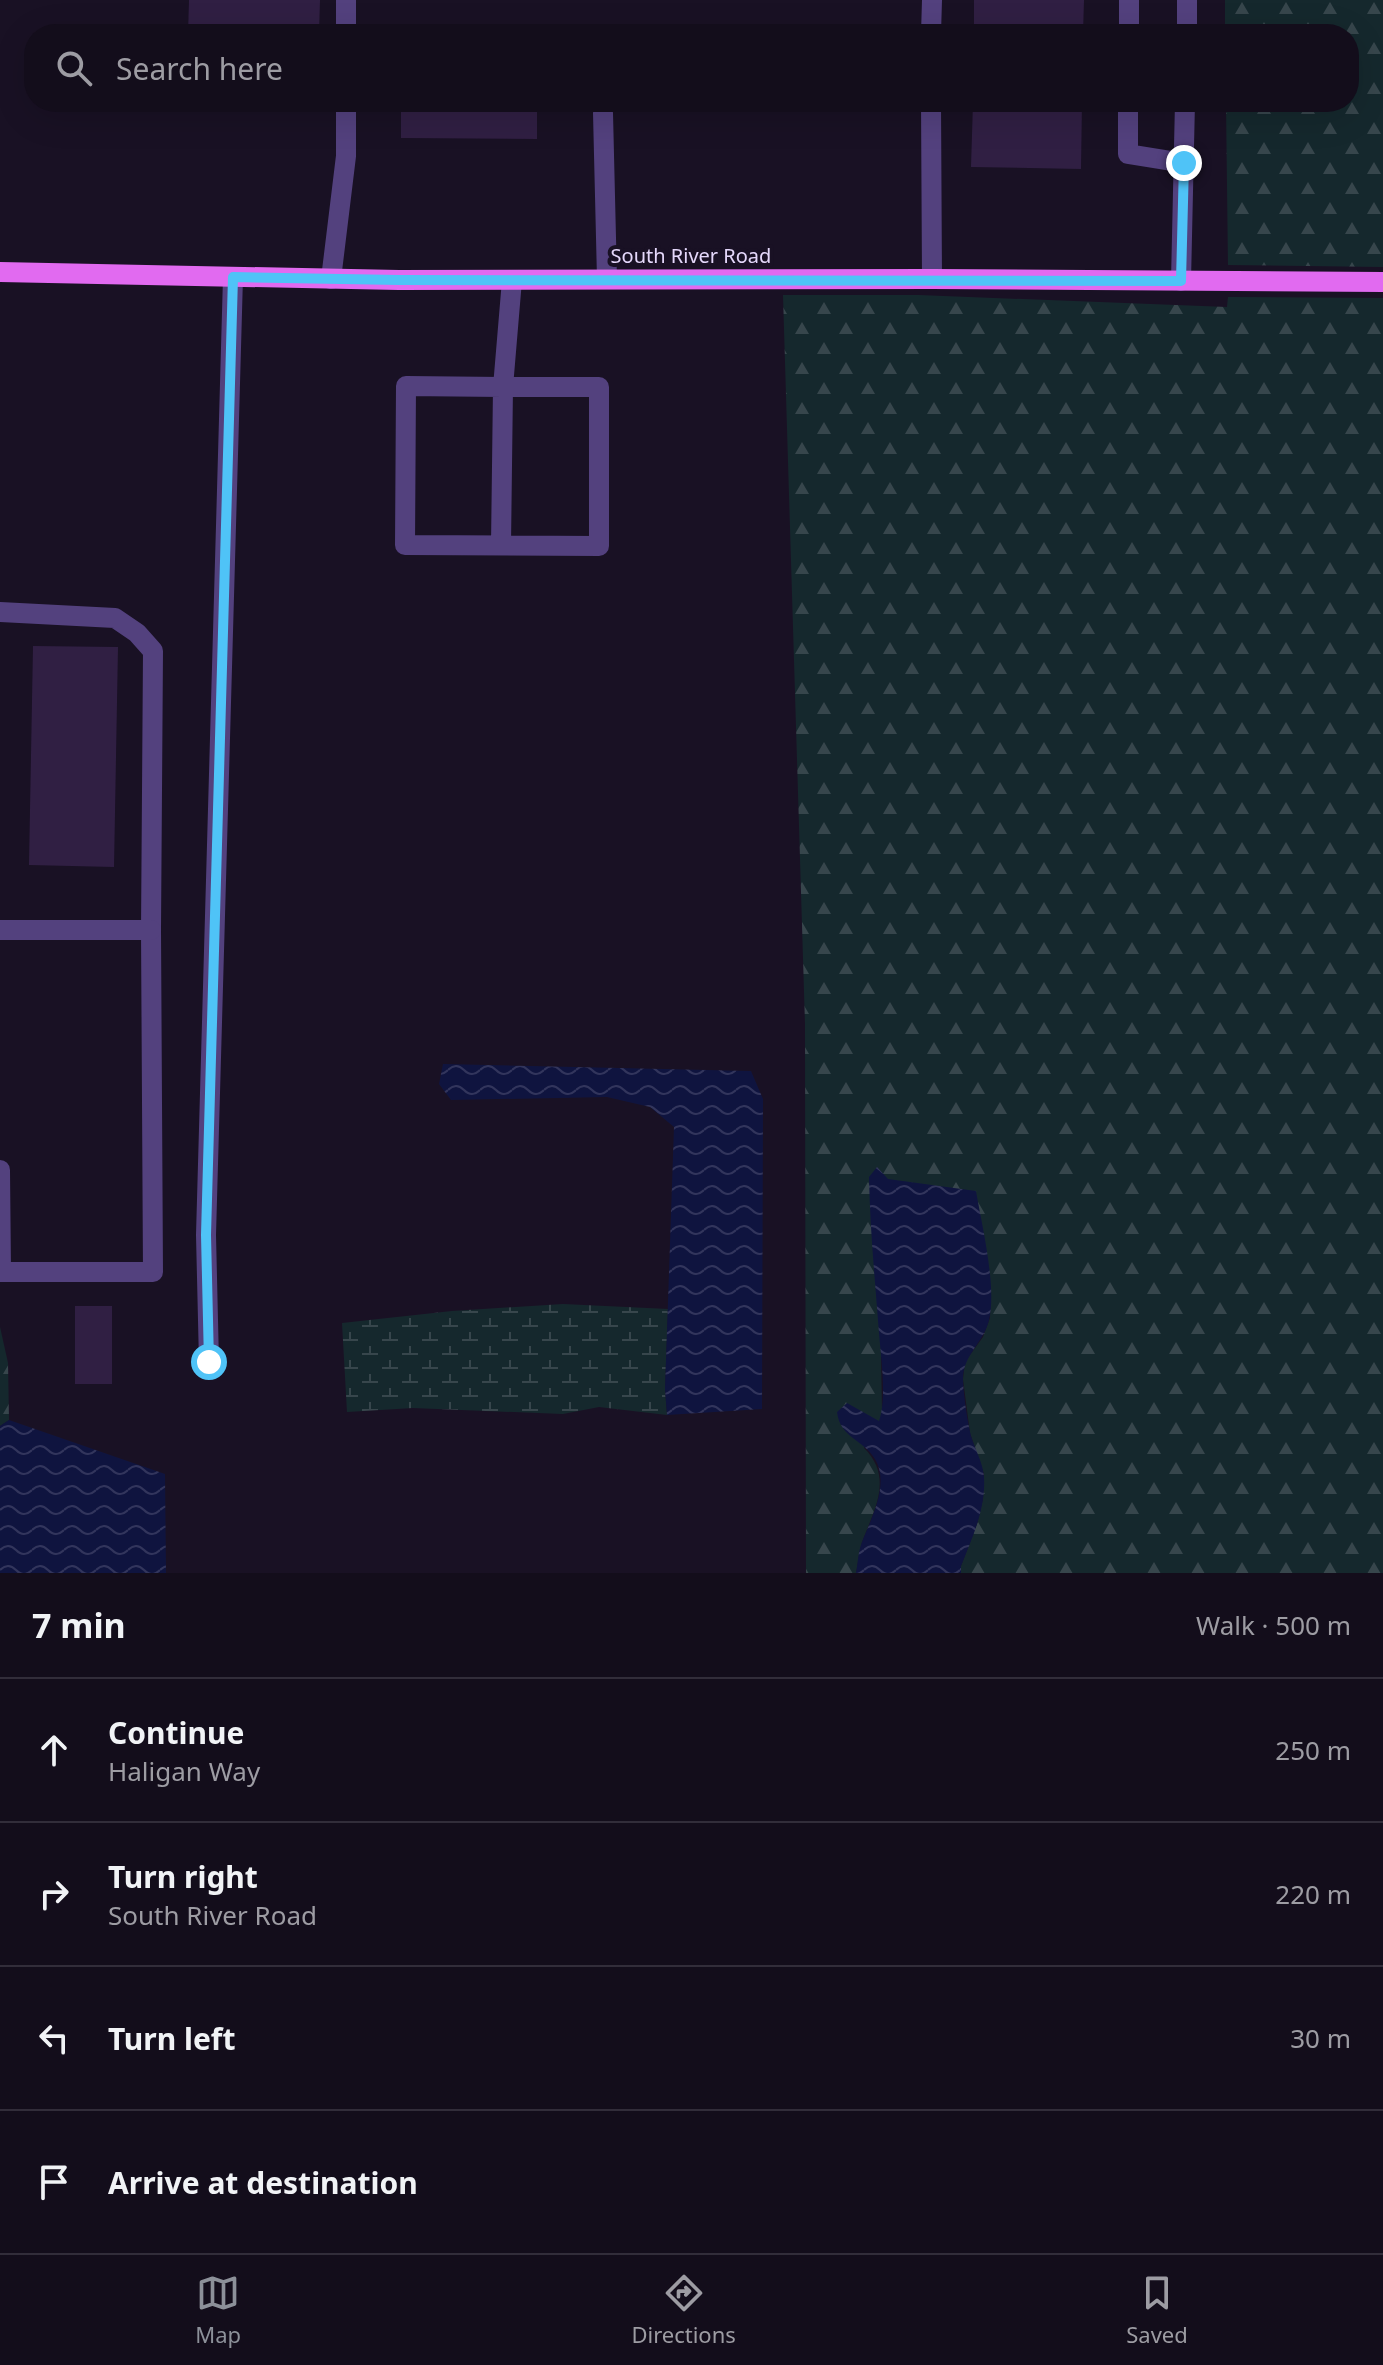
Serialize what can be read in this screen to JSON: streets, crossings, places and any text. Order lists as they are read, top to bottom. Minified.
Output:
{"streets":{"main road":["South River Road"]},"page":{"search":"Search here","heading":["7 min","Walk · 500 m"],"list":[["Continue","Haligan Way","250 m"],["Turn right","South River Road","220 m"],["Turn left","30 m"],"Arrive at destination"],"nav":["Map","Directions","Saved"]}}
